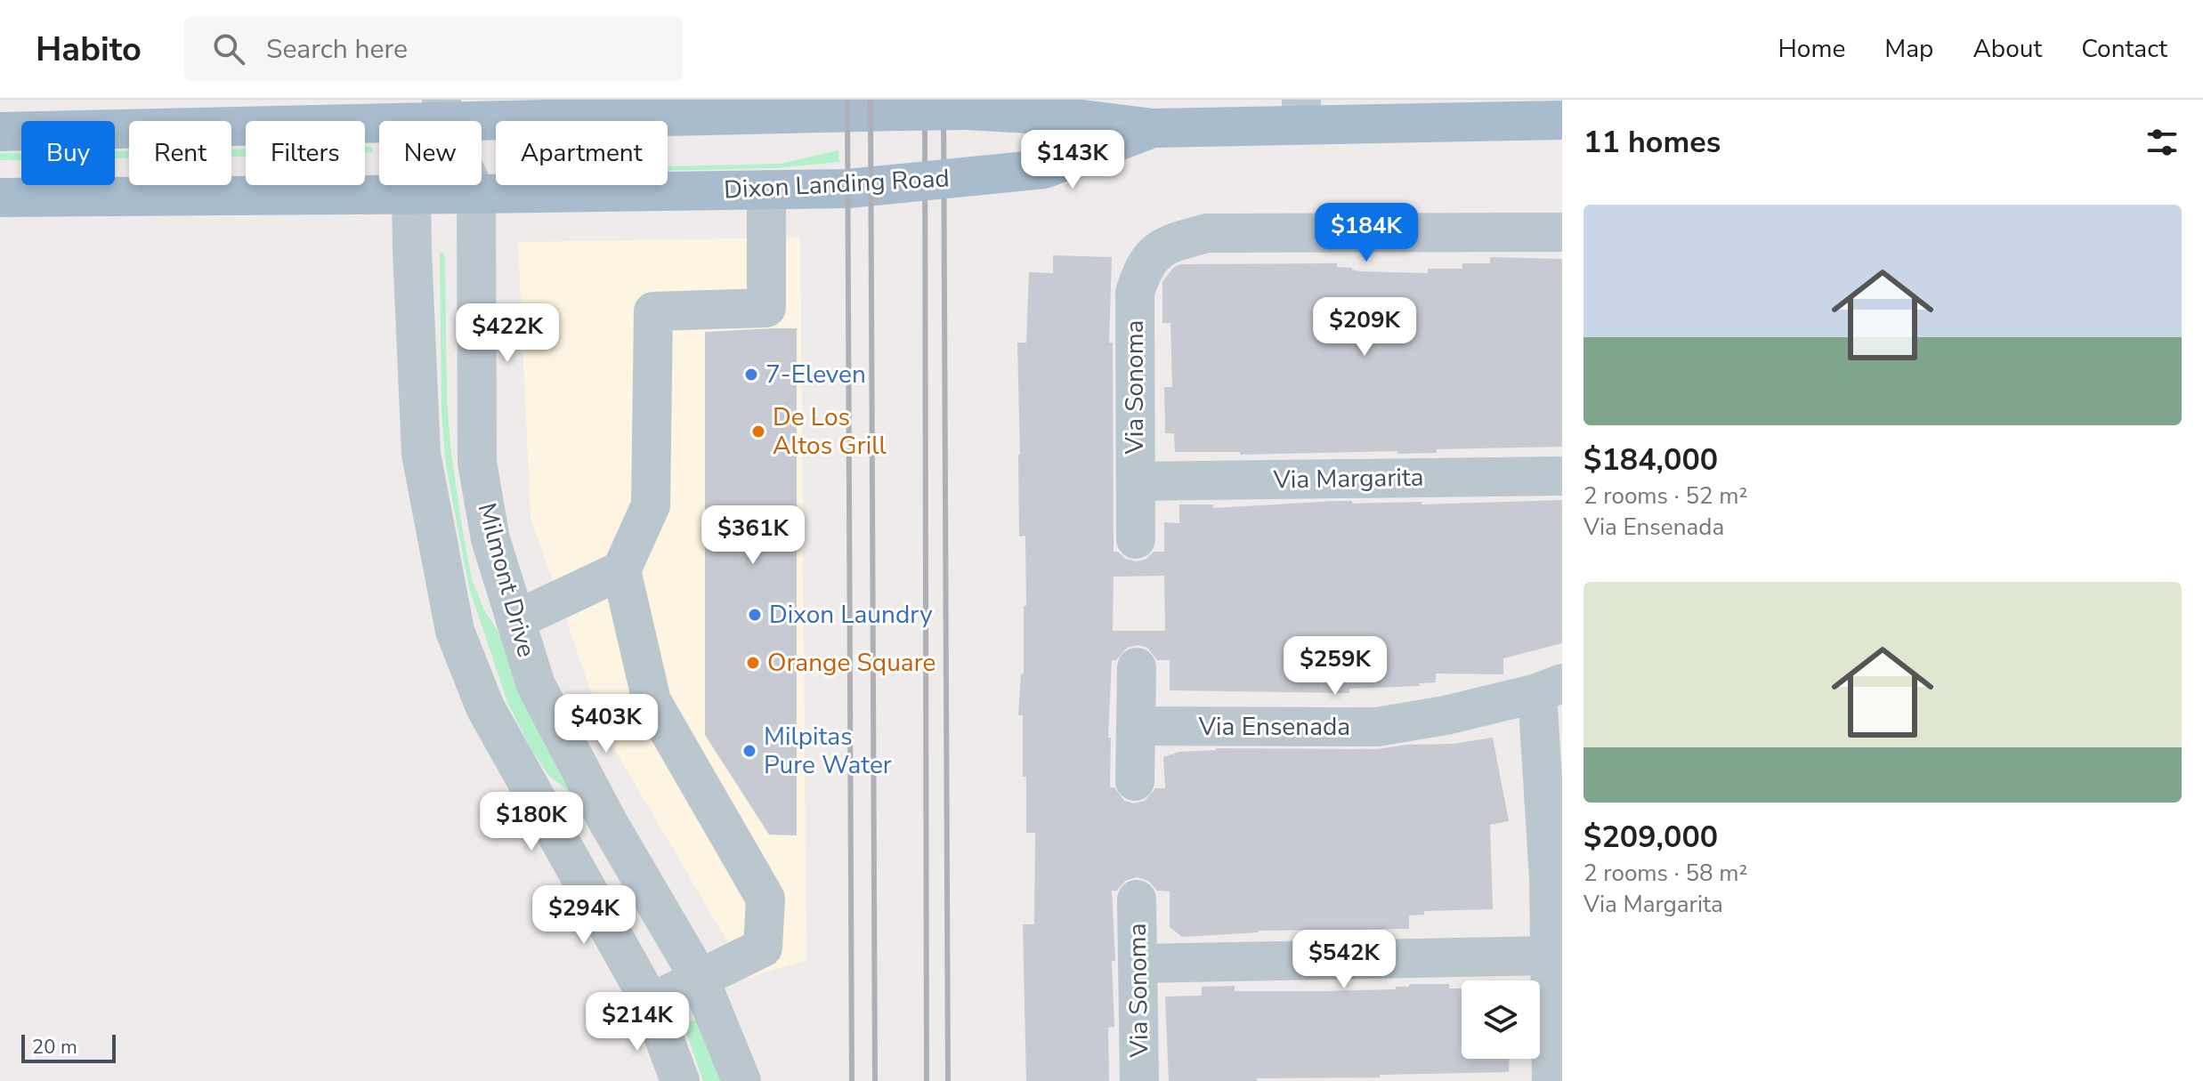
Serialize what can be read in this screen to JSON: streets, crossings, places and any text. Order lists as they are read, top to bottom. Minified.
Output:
{"streets":{"main road":["Dixon Landing Road"],"street":["Via Sonoma","Via Margarita","Milmont Drive","Via Ensenada"]},"crossings":[["Dixon Landing Road","Milmont Drive"],["Via Sonoma","Via Margarita"]],"places":["7-Eleven","De Los Altos Grill","Dixon Laundry","Orange Square","Milpitas Pure Water"],"scale_bar":"20 m","page":{"header":"Habito","search":"Search here","nav":["Home","Map","About","Contact"],"heading":"11 homes","chip":["Buy","Rent","Filters","New","Apartment"],"price":["$143K","$184K","$209K","$422K","$361K","$259K","$403K","$180K","$294K","$542K","$214K"],"list":[{"name":"$184,000","note":"2 rooms · 52 m² · Via Ensenada"},{"name":"$209,000","note":"2 rooms · 58 m² · Via Margarita"}],"scale":"20 m"}}
